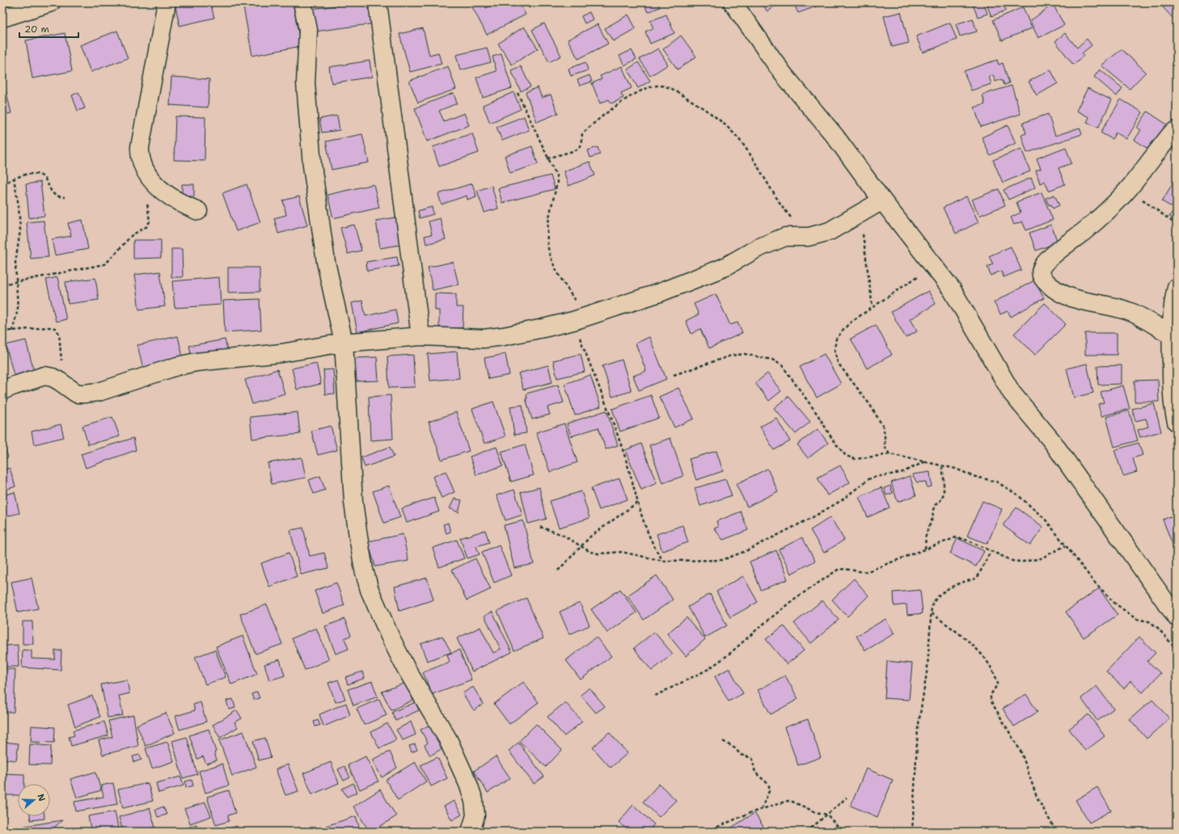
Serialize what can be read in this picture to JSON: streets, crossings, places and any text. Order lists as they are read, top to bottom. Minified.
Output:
{"scale_bar":"20 m","north":"right"}
